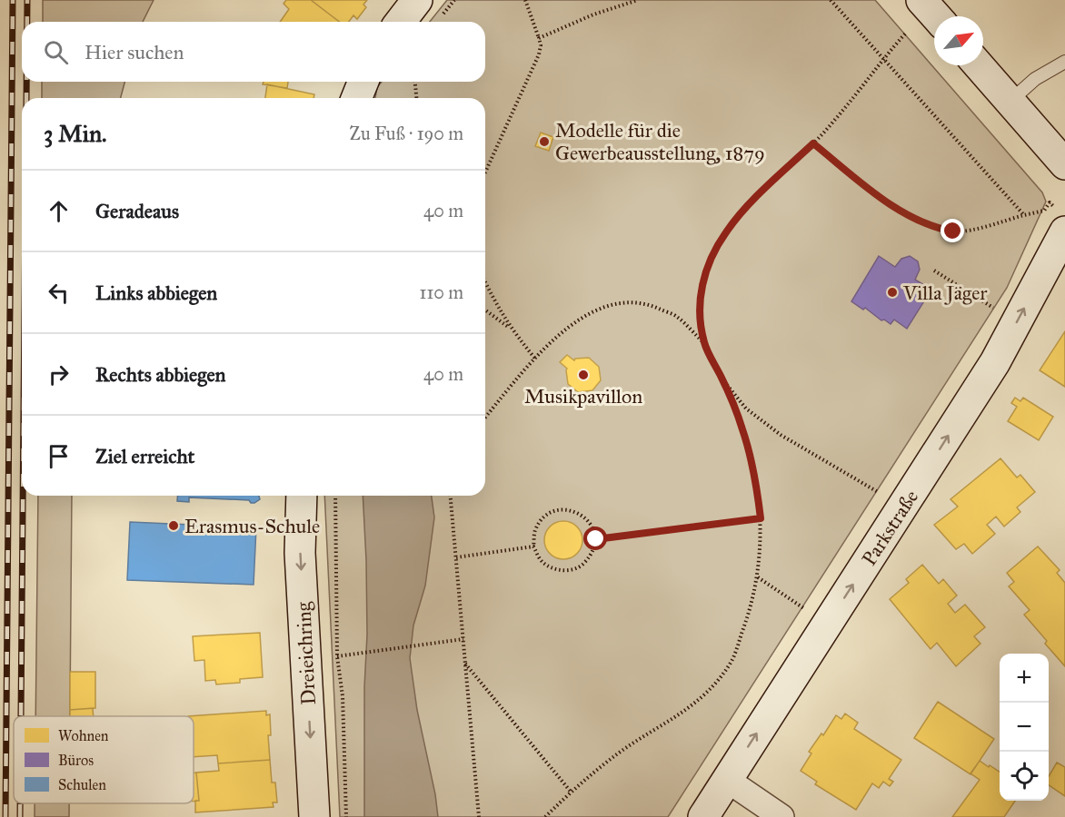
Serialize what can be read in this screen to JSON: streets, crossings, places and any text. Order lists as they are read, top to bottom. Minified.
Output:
{"streets":{"street":["Parkstraße","Dreieichring"]},"one_way":["Parkstraße","Dreieichring"],"places":["Modelle für die Gewerbeausstellung, 1879","Villa Jäger","Musikpavillon","Erasmus-Schule"],"legend":["Wohnen","Büros","Schulen"],"north":"top right","page":{"search":"Hier suchen","heading":["3 Min.","Zu Fuß · 190 m"],"list":[["Geradeaus","40 m"],["Links abbiegen","110 m"],["Rechts abbiegen","40 m"],"Ziel erreicht"],"map_buttons":["+","−"]}}
